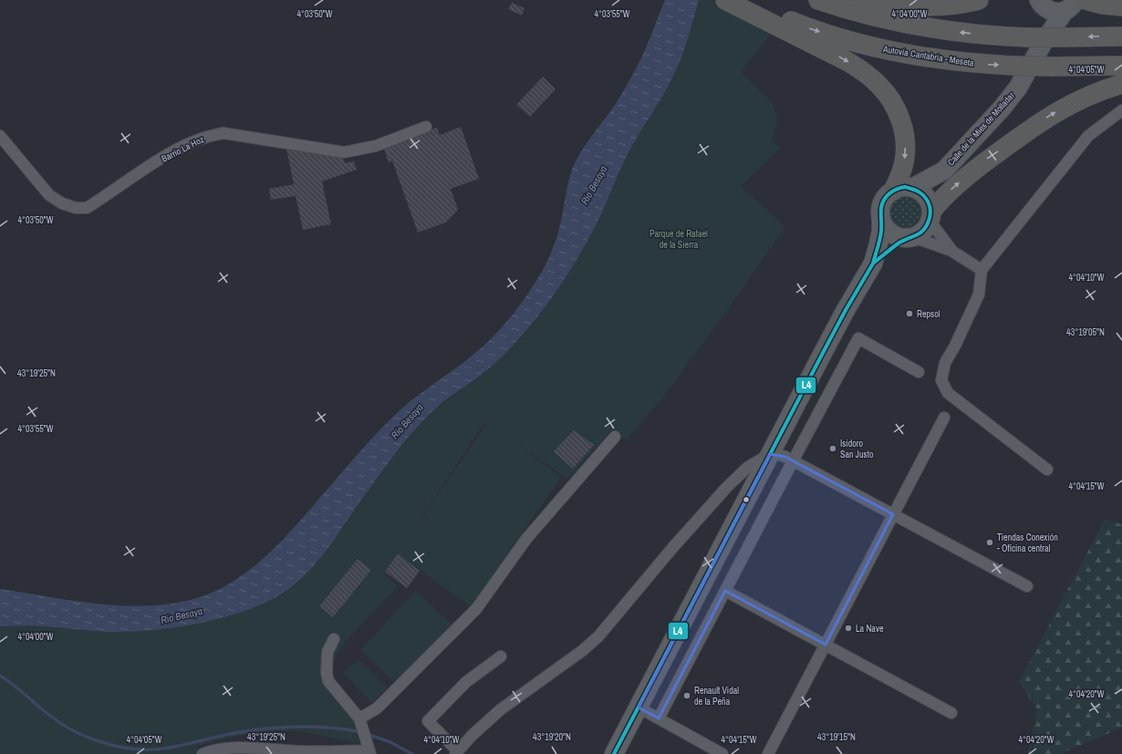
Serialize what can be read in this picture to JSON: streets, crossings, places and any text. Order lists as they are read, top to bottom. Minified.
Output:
{"streets":{"highway":["Autovía Cantabria - Meseta","Calle de la Mies de Molladar"],"street":["Barrio La Hoz"]},"water":["Río Besaya"],"parks":["Parque de Rafael de la Sierra"],"places":["Repsol","Isidoro San Justo","Tiendas Conexión - Oficina central","La Nave","Renault Vidal de la Peña"],"lines":["transit line L4"],"coordinates":["4°03'50\"W","4°03'55\"W","4°04'00\"W","4°04'05\"W","4°04'10\"W","43°19'05\"N","43°19'25\"N","4°04'15\"W","4°04'20\"W","43°19'20\"N","43°19'15\"N"]}
